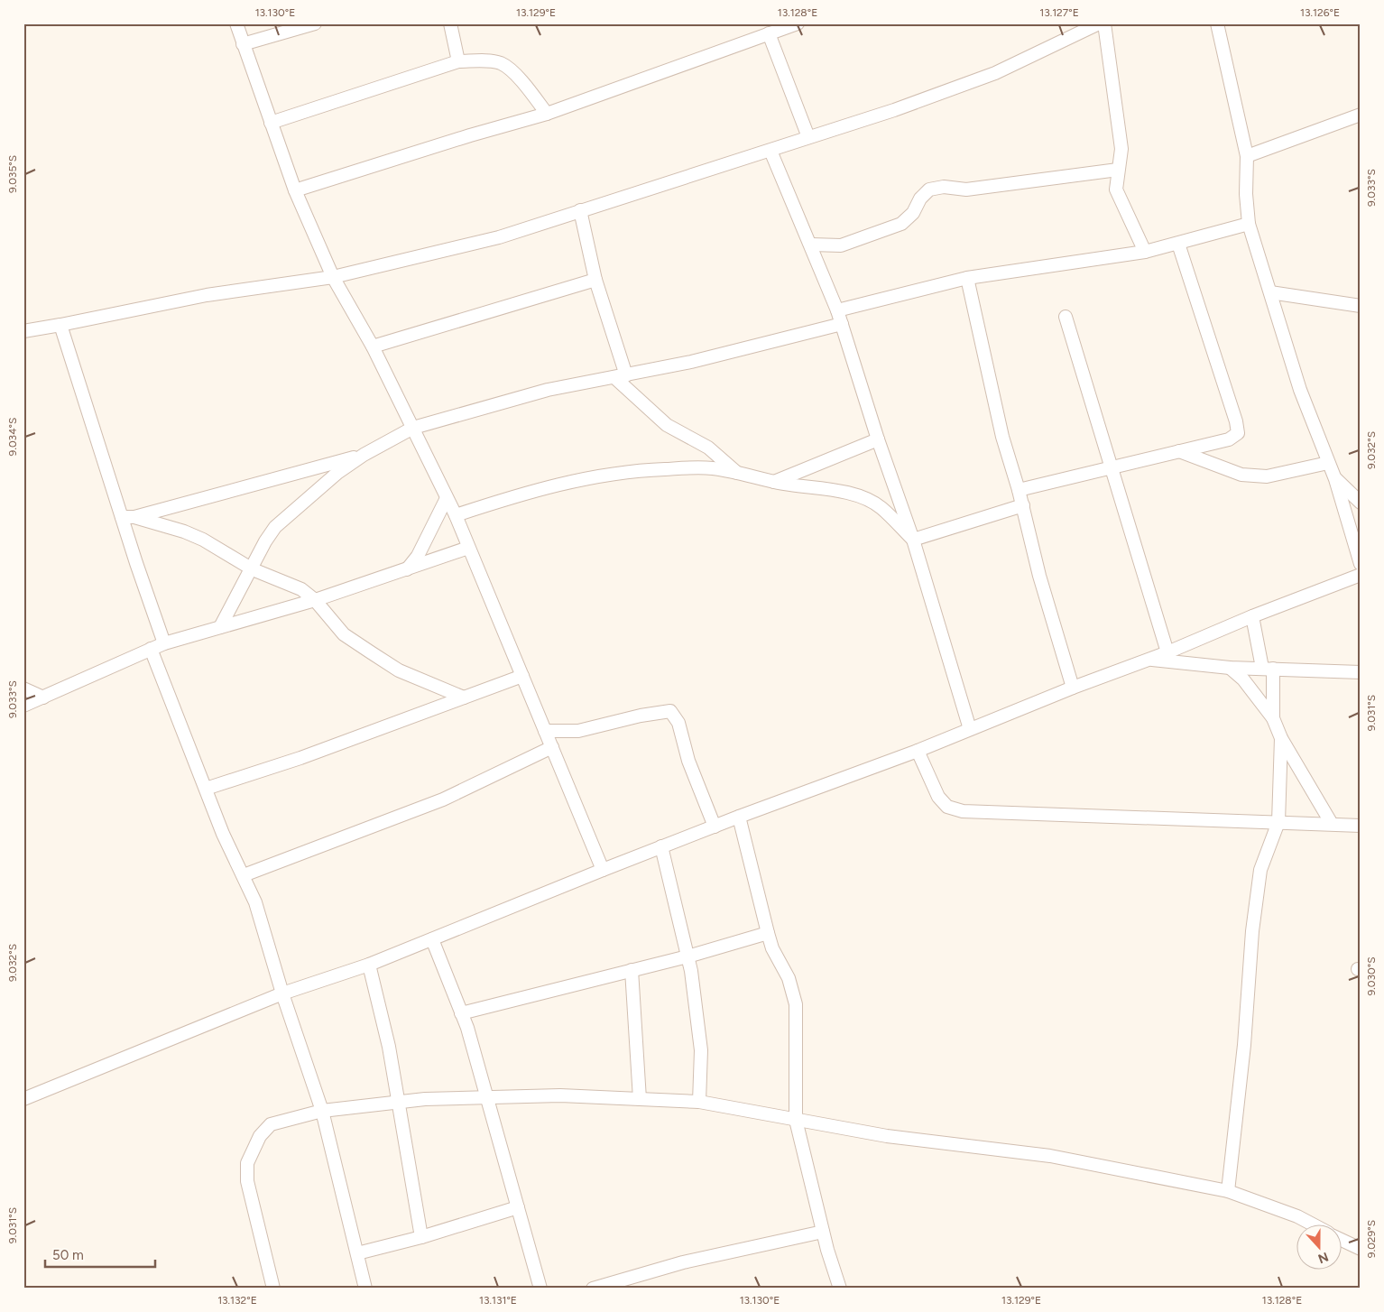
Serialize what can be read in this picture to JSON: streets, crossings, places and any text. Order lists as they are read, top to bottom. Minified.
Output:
{"scale_bar":"50 m","north":"bottom","coordinates":["13.130°E","13.129°E","13.128°E","13.127°E","13.126°E","9.035°S","9.033°S","9.034°S","9.032°S","9.031°S","9.030°S","9.029°S","13.132°E","13.131°E"]}
